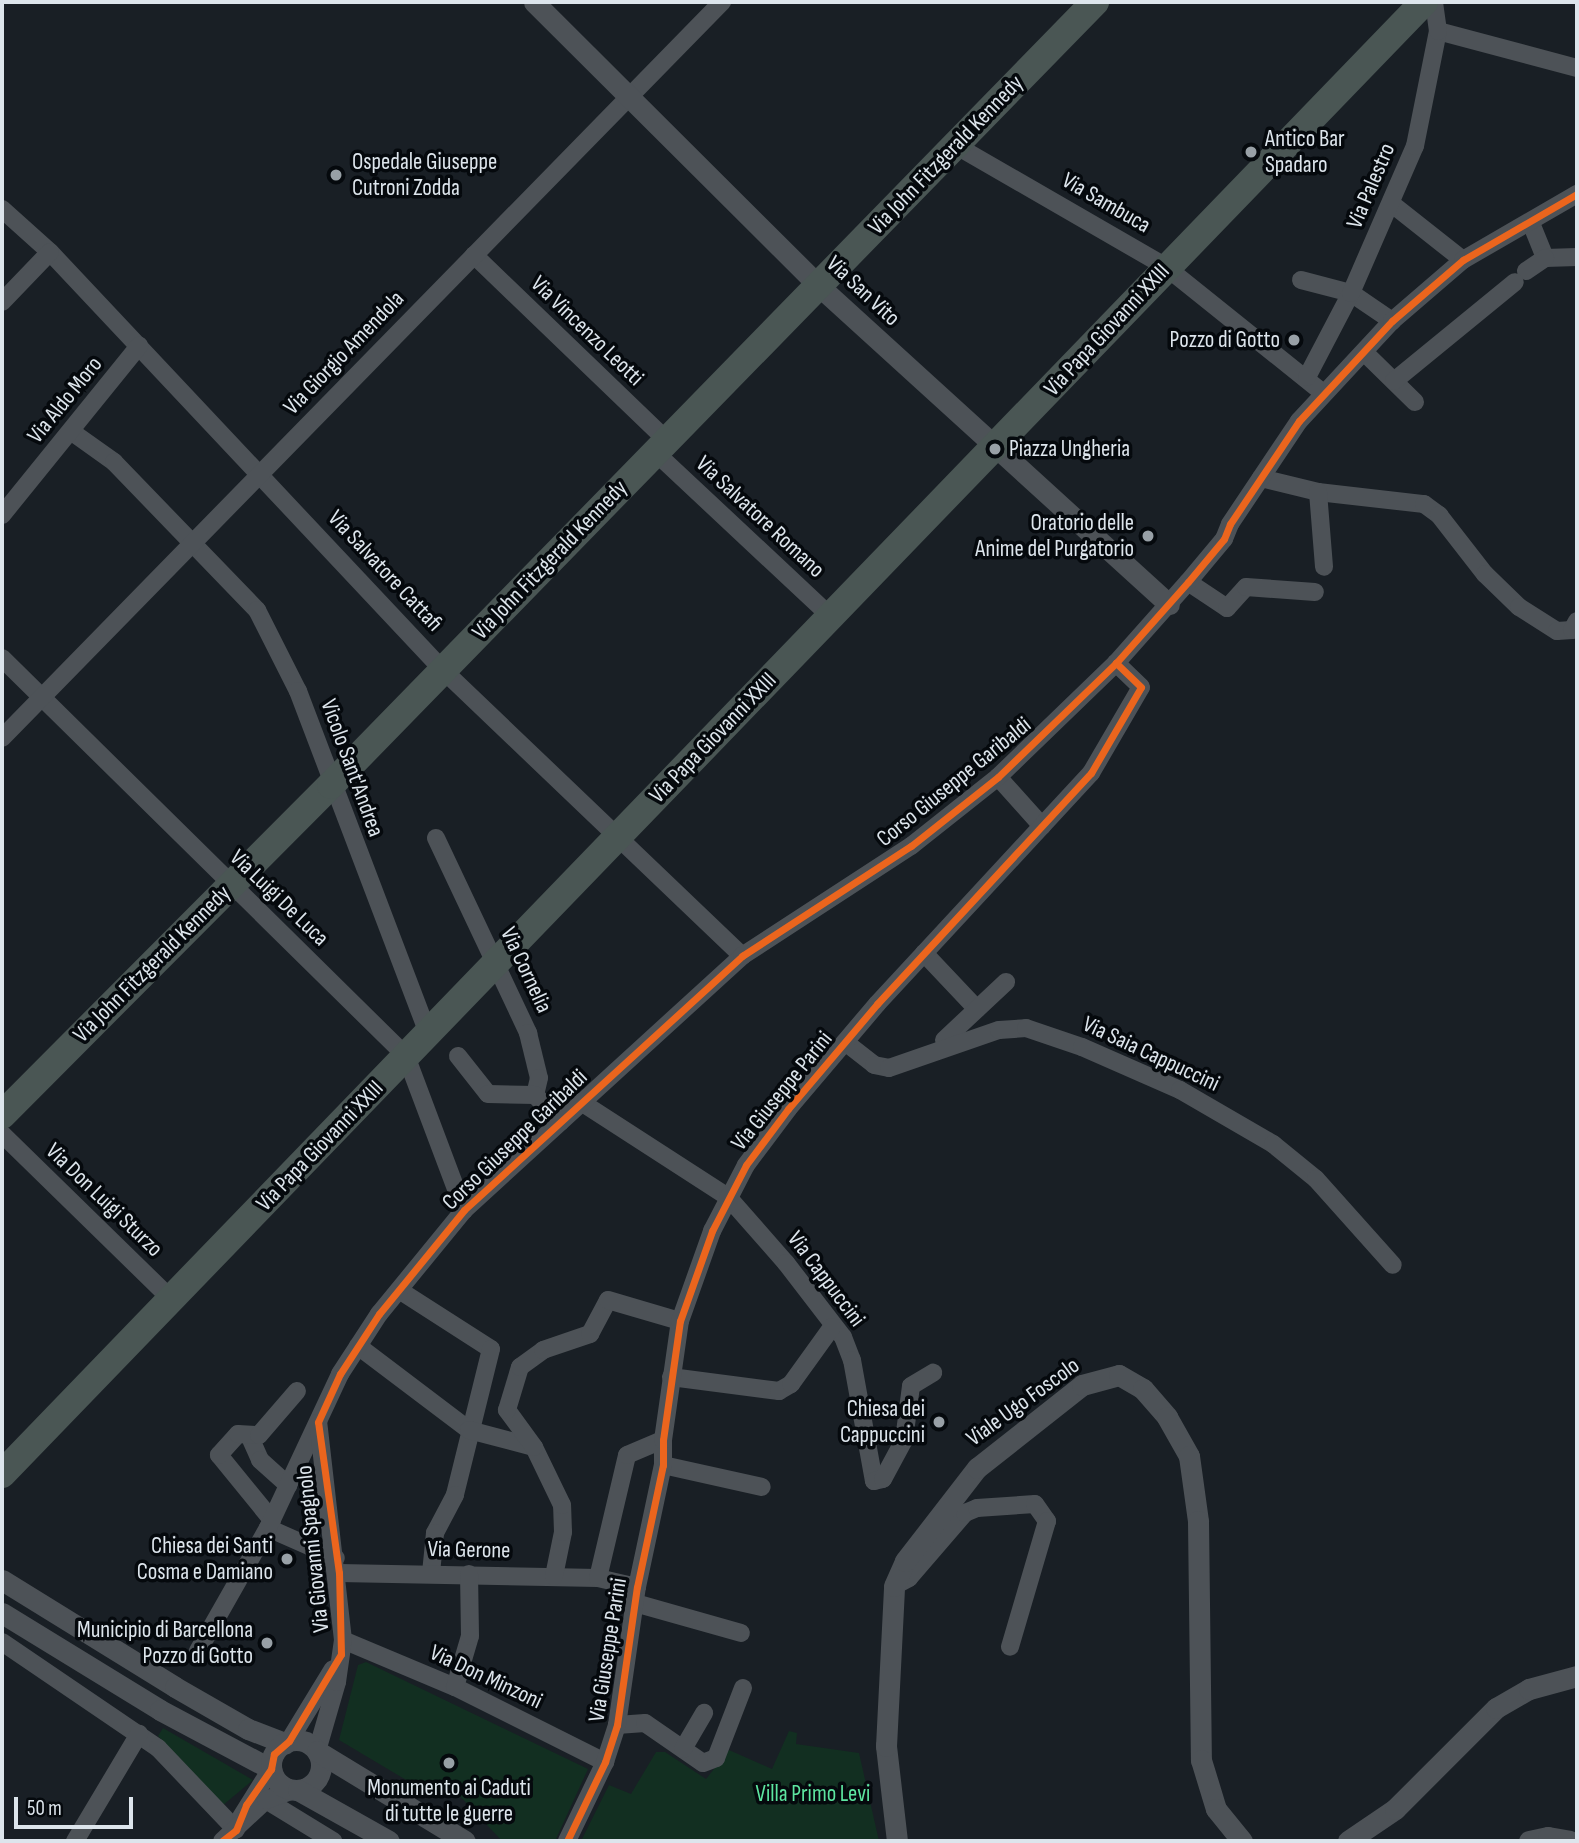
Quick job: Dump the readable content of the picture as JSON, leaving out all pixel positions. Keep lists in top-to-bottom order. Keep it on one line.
{"streets":{"main road":["Via John Fitzgerald Kennedy","Via Papa Giovanni XXIII"],"street":["Via Palestro","Via Sambuca","Via San Vito","Via Vincenzo Leotti","Via Giorgio Amendola","Via Aldo Moro","Via Salvatore Romano","Via Salvatore Cattafi","Vicolo Sant'Andrea","Corso Giuseppe Garibaldi","Via Luigi De Luca","Via Cornelia","Via Saia Cappuccini","Via Giuseppe Parini","Via Don Luigi Sturzo","Via Cappuccini","Viale Ugo Foscolo","Via Giovanni Spagnolo","Via Gerone","Via Don Minzoni"]},"crossings":[["Via John Fitzgerald Kennedy","Via Sambuca"],["Via John Fitzgerald Kennedy","Via San Vito"],["Via John Fitzgerald Kennedy","Via Vincenzo Leotti"],["Via John Fitzgerald Kennedy","Via Salvatore Romano"],["Via John Fitzgerald Kennedy","Via Salvatore Cattafi"],["Via John Fitzgerald Kennedy","Vicolo Sant'Andrea"],["Via John Fitzgerald Kennedy","Via Luigi De Luca"],["Via Palestro","Via Sambuca"],["Via Sambuca","Via Papa Giovanni XXIII"],["Via Sambuca","Corso Giuseppe Garibaldi"],["Via San Vito","Via Papa Giovanni XXIII"],["Via San Vito","Via Giorgio Amendola"],["Via San Vito","Corso Giuseppe Garibaldi"],["Via Papa Giovanni XXIII","Via Salvatore Romano"],["Via Papa Giovanni XXIII","Via Salvatore Cattafi"],["Via Papa Giovanni XXIII","Vicolo Sant'Andrea"],["Via Papa Giovanni XXIII","Via Luigi De Luca"],["Via Papa Giovanni XXIII","Via Cornelia"],["Via Papa Giovanni XXIII","Via Don Luigi Sturzo"],["Via Vincenzo Leotti","Via Giorgio Amendola"],["Via Vincenzo Leotti","Via Salvatore Romano"],["Via Giorgio Amendola","Via Salvatore Cattafi"],["Via Giorgio Amendola","Vicolo Sant'Andrea"],["Via Giorgio Amendola","Via Luigi De Luca"],["Via Aldo Moro","Via Salvatore Cattafi"],["Via Aldo Moro","Vicolo Sant'Andrea"],["Via Salvatore Cattafi","Corso Giuseppe Garibaldi"],["Corso Giuseppe Garibaldi","Via Luigi De Luca"],["Corso Giuseppe Garibaldi","Via Giuseppe Parini"],["Corso Giuseppe Garibaldi","Via Cappuccini"],["Corso Giuseppe Garibaldi","Via Giovanni Spagnolo"],["Corso Giuseppe Garibaldi","Via Gerone"],["Via Saia Cappuccini","Via Giuseppe Parini"],["Via Giuseppe Parini","Via Cappuccini"],["Via Giuseppe Parini","Via Gerone"],["Via Giuseppe Parini","Via Don Minzoni"],["Via Giovanni Spagnolo","Via Gerone"],["Via Giovanni Spagnolo","Via Don Minzoni"]],"parks":["Villa Primo Levi"],"places":["Antico Bar Spadaro","Ospedale Giuseppe Cutroni Zodda","Pozzo di Gotto","Piazza Ungheria","Oratorio delle Anime del Purgatorio","Chiesa dei Cappuccini","Chiesa dei Santi Cosma e Damiano","Municipio di Barcellona Pozzo di Gotto","Monumento ai Caduti di tutte le guerre"],"scale_bar":"50 m"}
